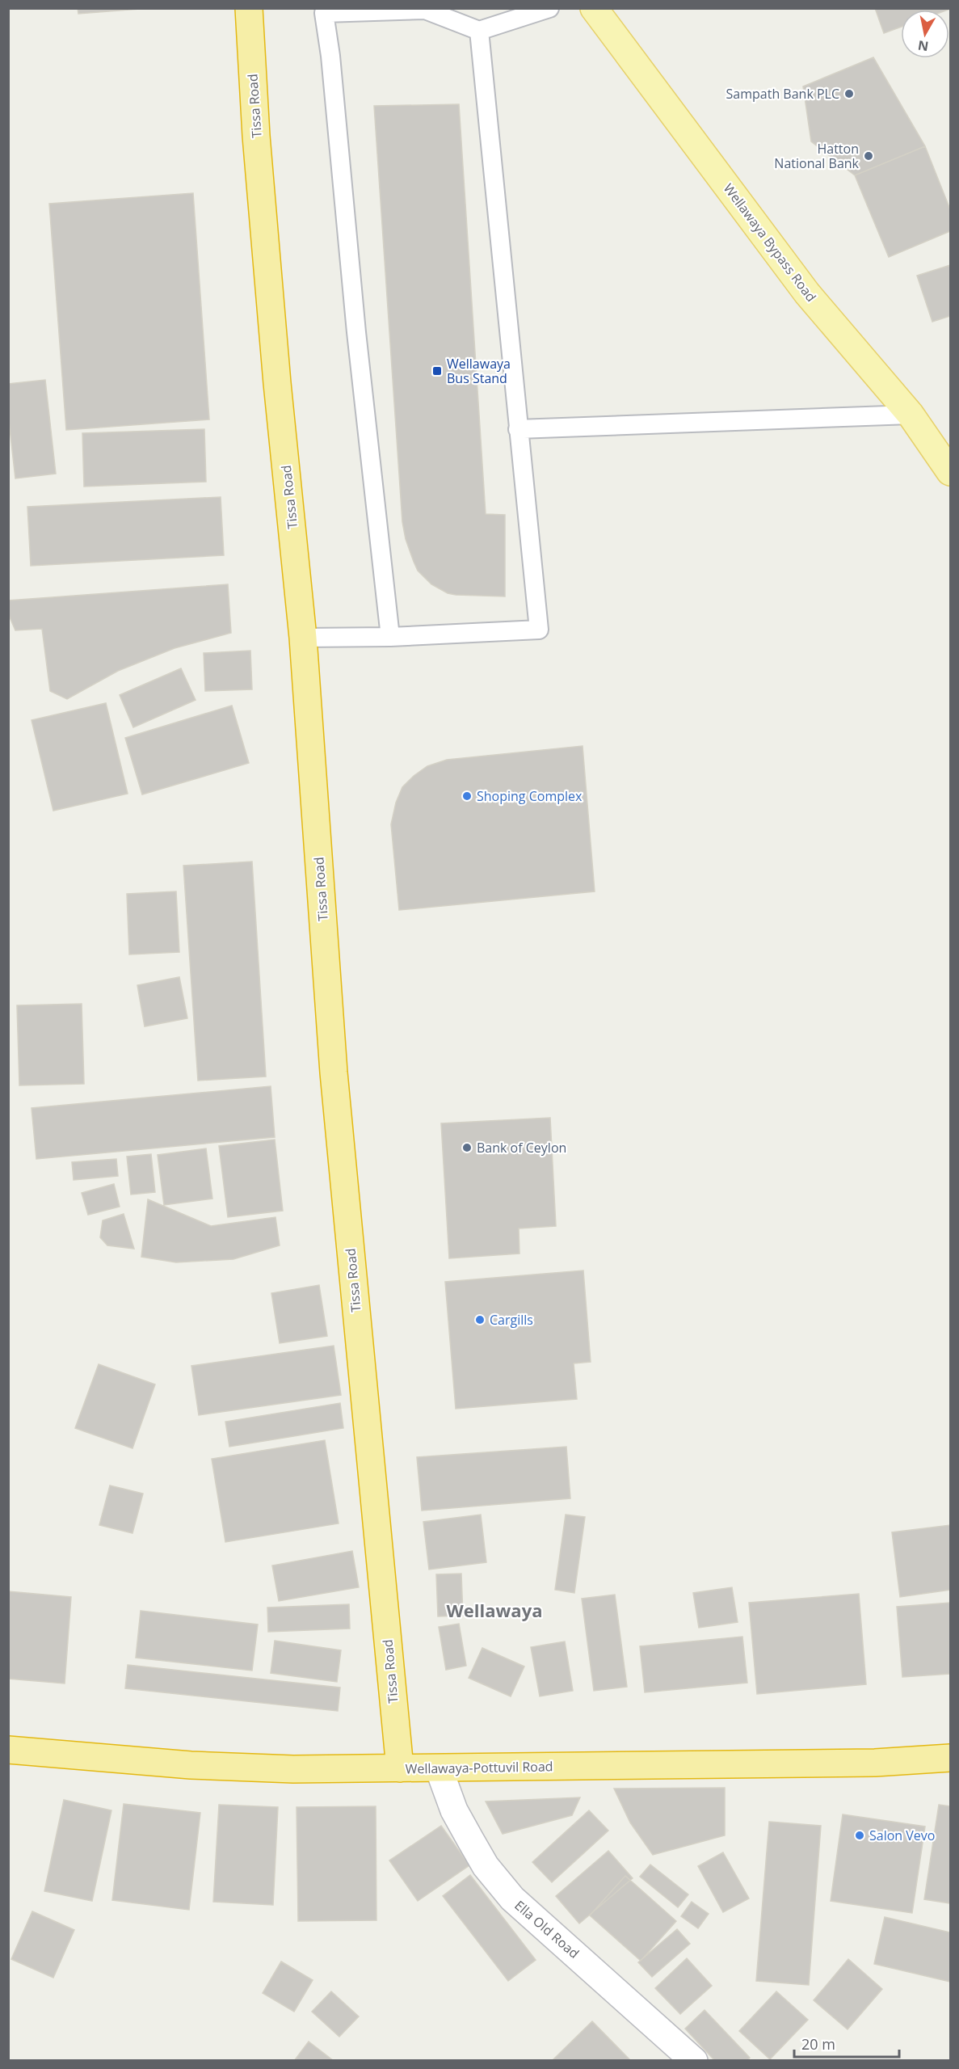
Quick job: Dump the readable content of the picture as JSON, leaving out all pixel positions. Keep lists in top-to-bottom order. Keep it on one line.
{"streets":{"highway":["Tissa Road","Wellawaya-Pottuvil Road"],"main road":["Wellawaya Bypass Road","Ella Old Road"]},"crossings":[["Tissa Road","Wellawaya-Pottuvil Road"],["Wellawaya-Pottuvil Road","Ella Old Road"]],"districts":["Wellawaya"],"places":{"other":["Sampath Bank PLC","Hatton National Bank","Shoping Complex","Bank of Ceylon","Cargills","Salon Vevo"],"transit":["Wellawaya Bus Stand"]},"scale_bar":"20 m","north":"bottom"}
